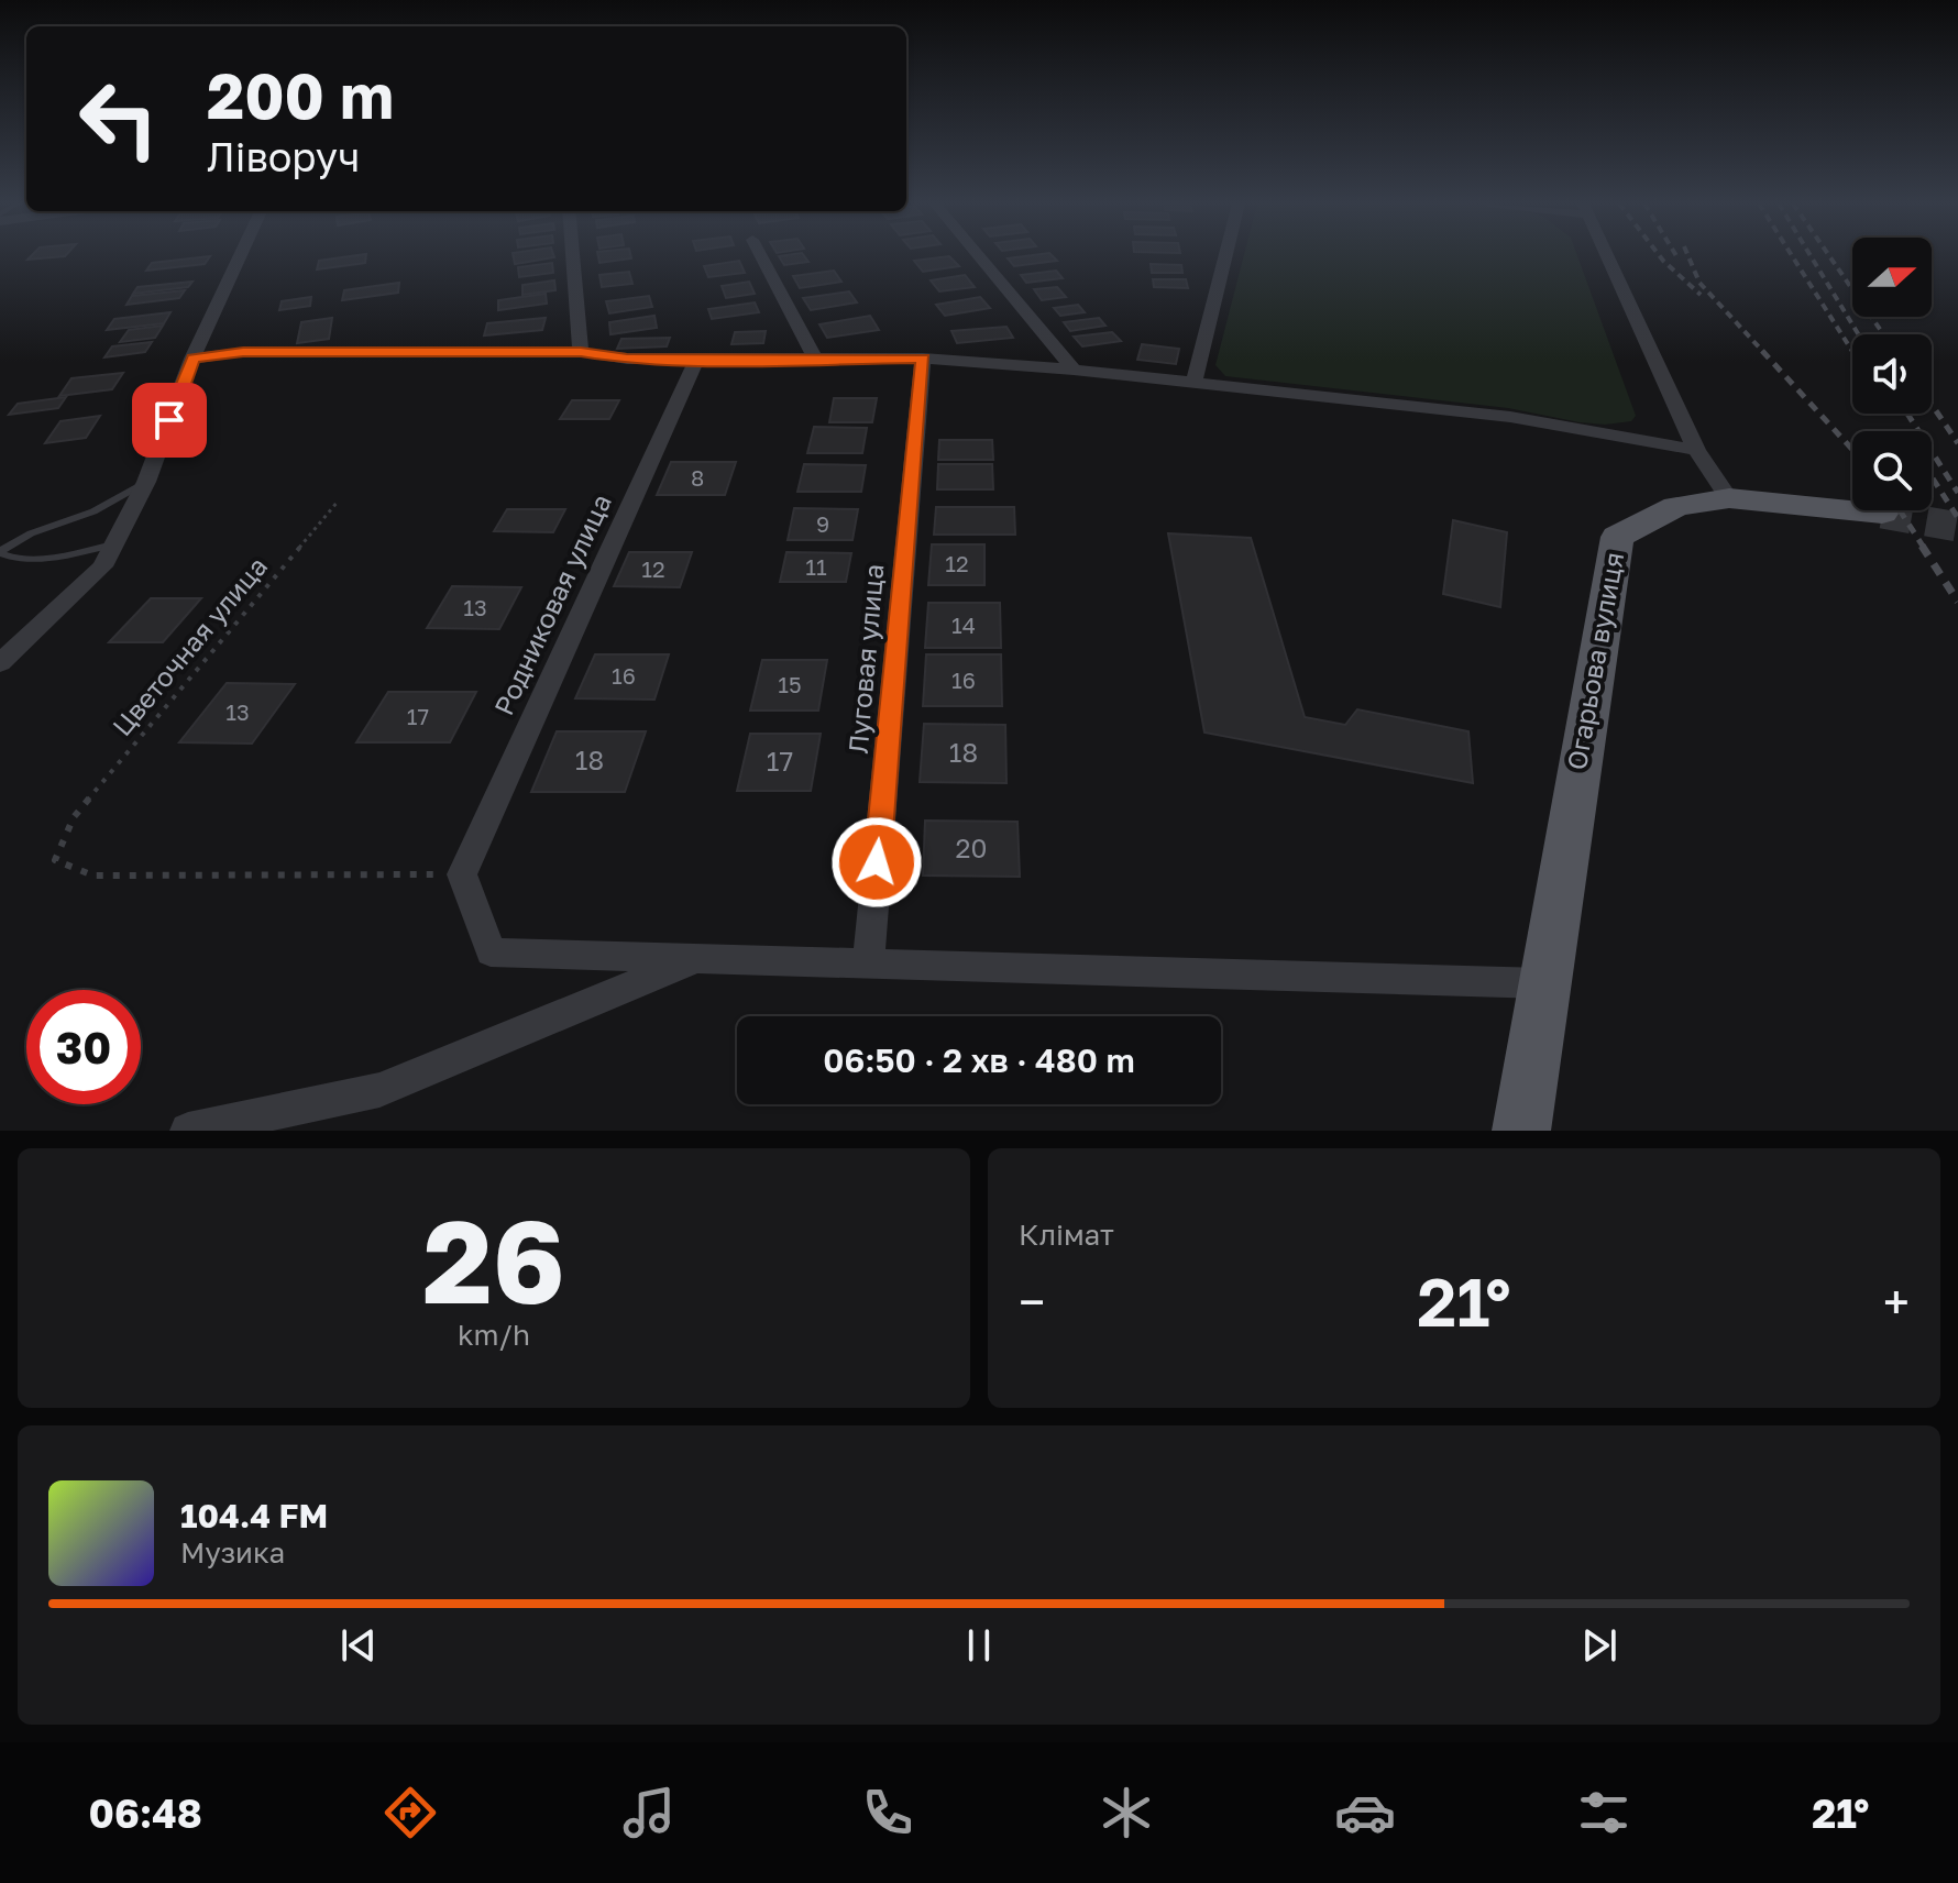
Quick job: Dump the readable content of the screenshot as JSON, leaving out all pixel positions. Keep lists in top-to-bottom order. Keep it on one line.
{"streets":{"main road":["Огарьова вулиця"],"street":["Родниковая улица","Луговая улица"],"path":["Цветочная улица"]},"crossings":[["Родниковая улица","Цветочная улица"]],"house_numbers":["8","9","12","11","12","13","14","16","16","15","13","17","18","18","17","20"],"north":"right","page":{"turn":["200 m","Ліворуч"],"limit":"30","trip":"06:50 · 2 хв · 480 m","tile":[["26","km/h"],"Клімат"],"heat":["−","21°","+"],"song":["104.4 FM","Музика"],"tabs":["06:48","21°"]}}
